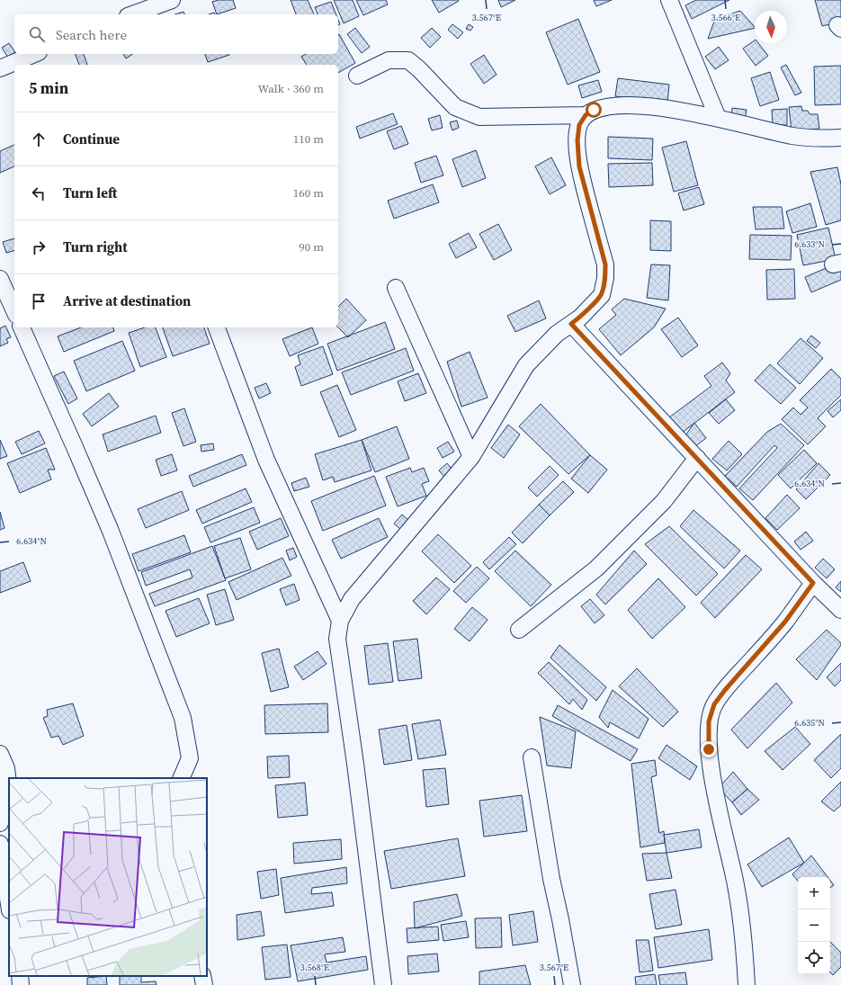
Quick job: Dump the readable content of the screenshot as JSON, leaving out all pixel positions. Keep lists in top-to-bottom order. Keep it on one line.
{"north":"bottom","page":{"search":"Search here","heading":["5 min","Walk · 360 m"],"list":[["Continue","110 m"],["Turn left","160 m"],["Turn right","90 m"],"Arrive at destination"],"map_buttons":["+","−"]},"coordinates":["3.567°E","3.566°E","6.633°N","6.634°N","6.635°N","3.568°E"]}
